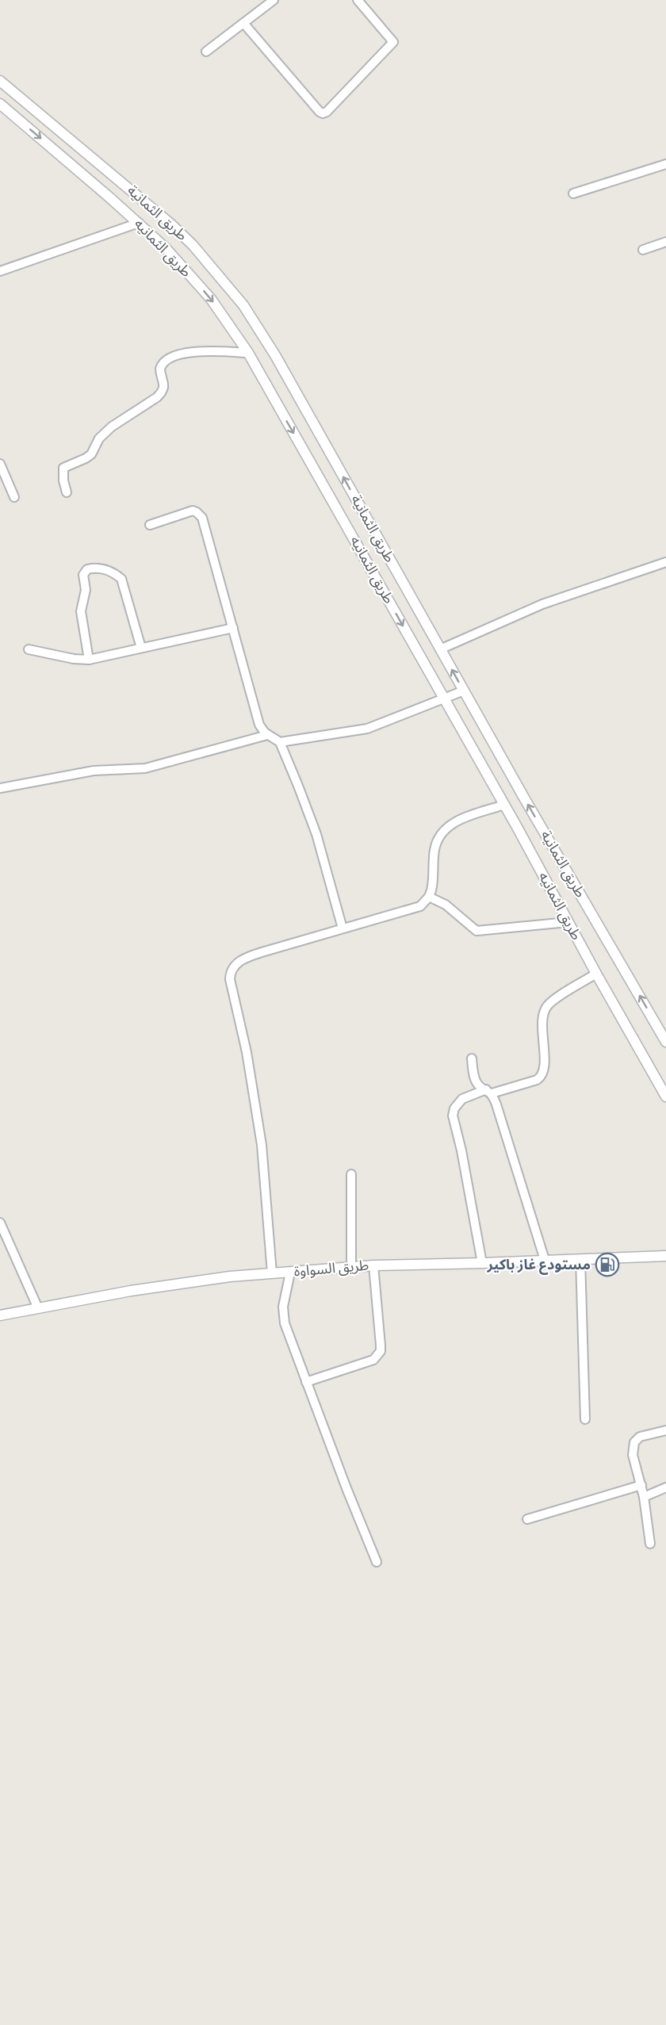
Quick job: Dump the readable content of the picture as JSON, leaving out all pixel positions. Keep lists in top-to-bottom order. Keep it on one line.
{"streets":{"street":["طريق الثمانية","طريق الثمانيه","طريق السواوة"]},"one_way":["طريق الثمانية","طريق الثمانيه"],"places":{"fuel station":["مستودع غاز باكير"]}}
